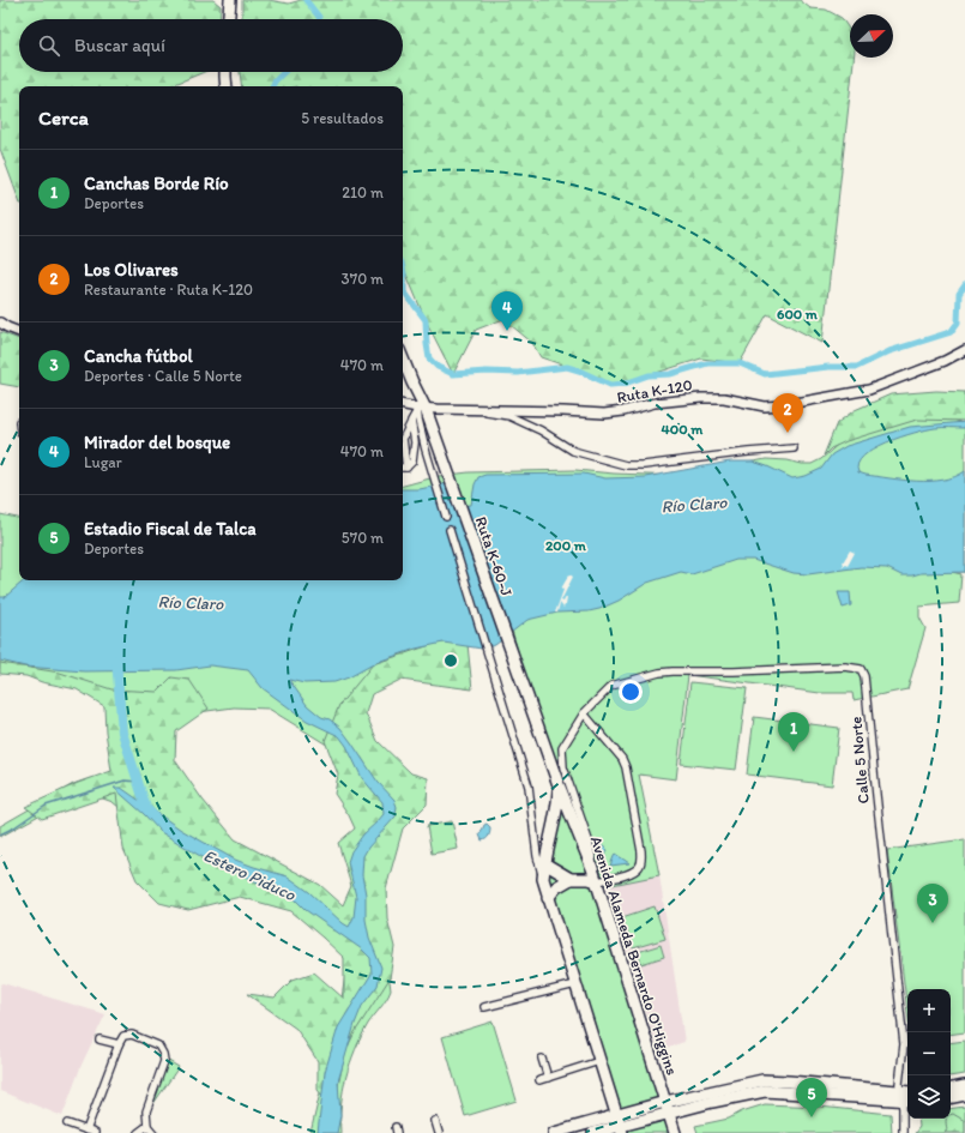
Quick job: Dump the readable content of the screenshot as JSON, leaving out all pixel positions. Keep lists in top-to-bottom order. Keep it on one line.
{"streets":{"main road":["Ruta K-60-J","Avenida Alameda Bernardo O'Higgins"],"street":["Ruta K-120","Calle 5 Norte"]},"crossings":[["Ruta K-120","Ruta K-60-J"],["Ruta K-60-J","Avenida Alameda Bernardo O'Higgins"]],"water":["Río Claro","Estero Piduco"],"north":"top right","page":{"search":"Buscar aquí","heading":["Cerca","5 resultados"],"list":[{"mark":"1","name":"Canchas Borde Río","note":"Deportes","value":"210 m"},{"mark":"2","name":"Los Olivares","note":"Restaurante · Ruta K-120","value":"370 m"},{"mark":"3","name":"Cancha fútbol","note":"Deportes · Calle 5 Norte","value":"470 m"},{"mark":"4","name":"Mirador del bosque","note":"Lugar","value":"470 m"},{"mark":"5","name":"Estadio Fiscal de Talca","note":"Deportes","value":"570 m"}],"pins":["4","2","1","3","5"],"map_buttons":["+","−"]},"rings":["600 m","400 m","200 m"]}
